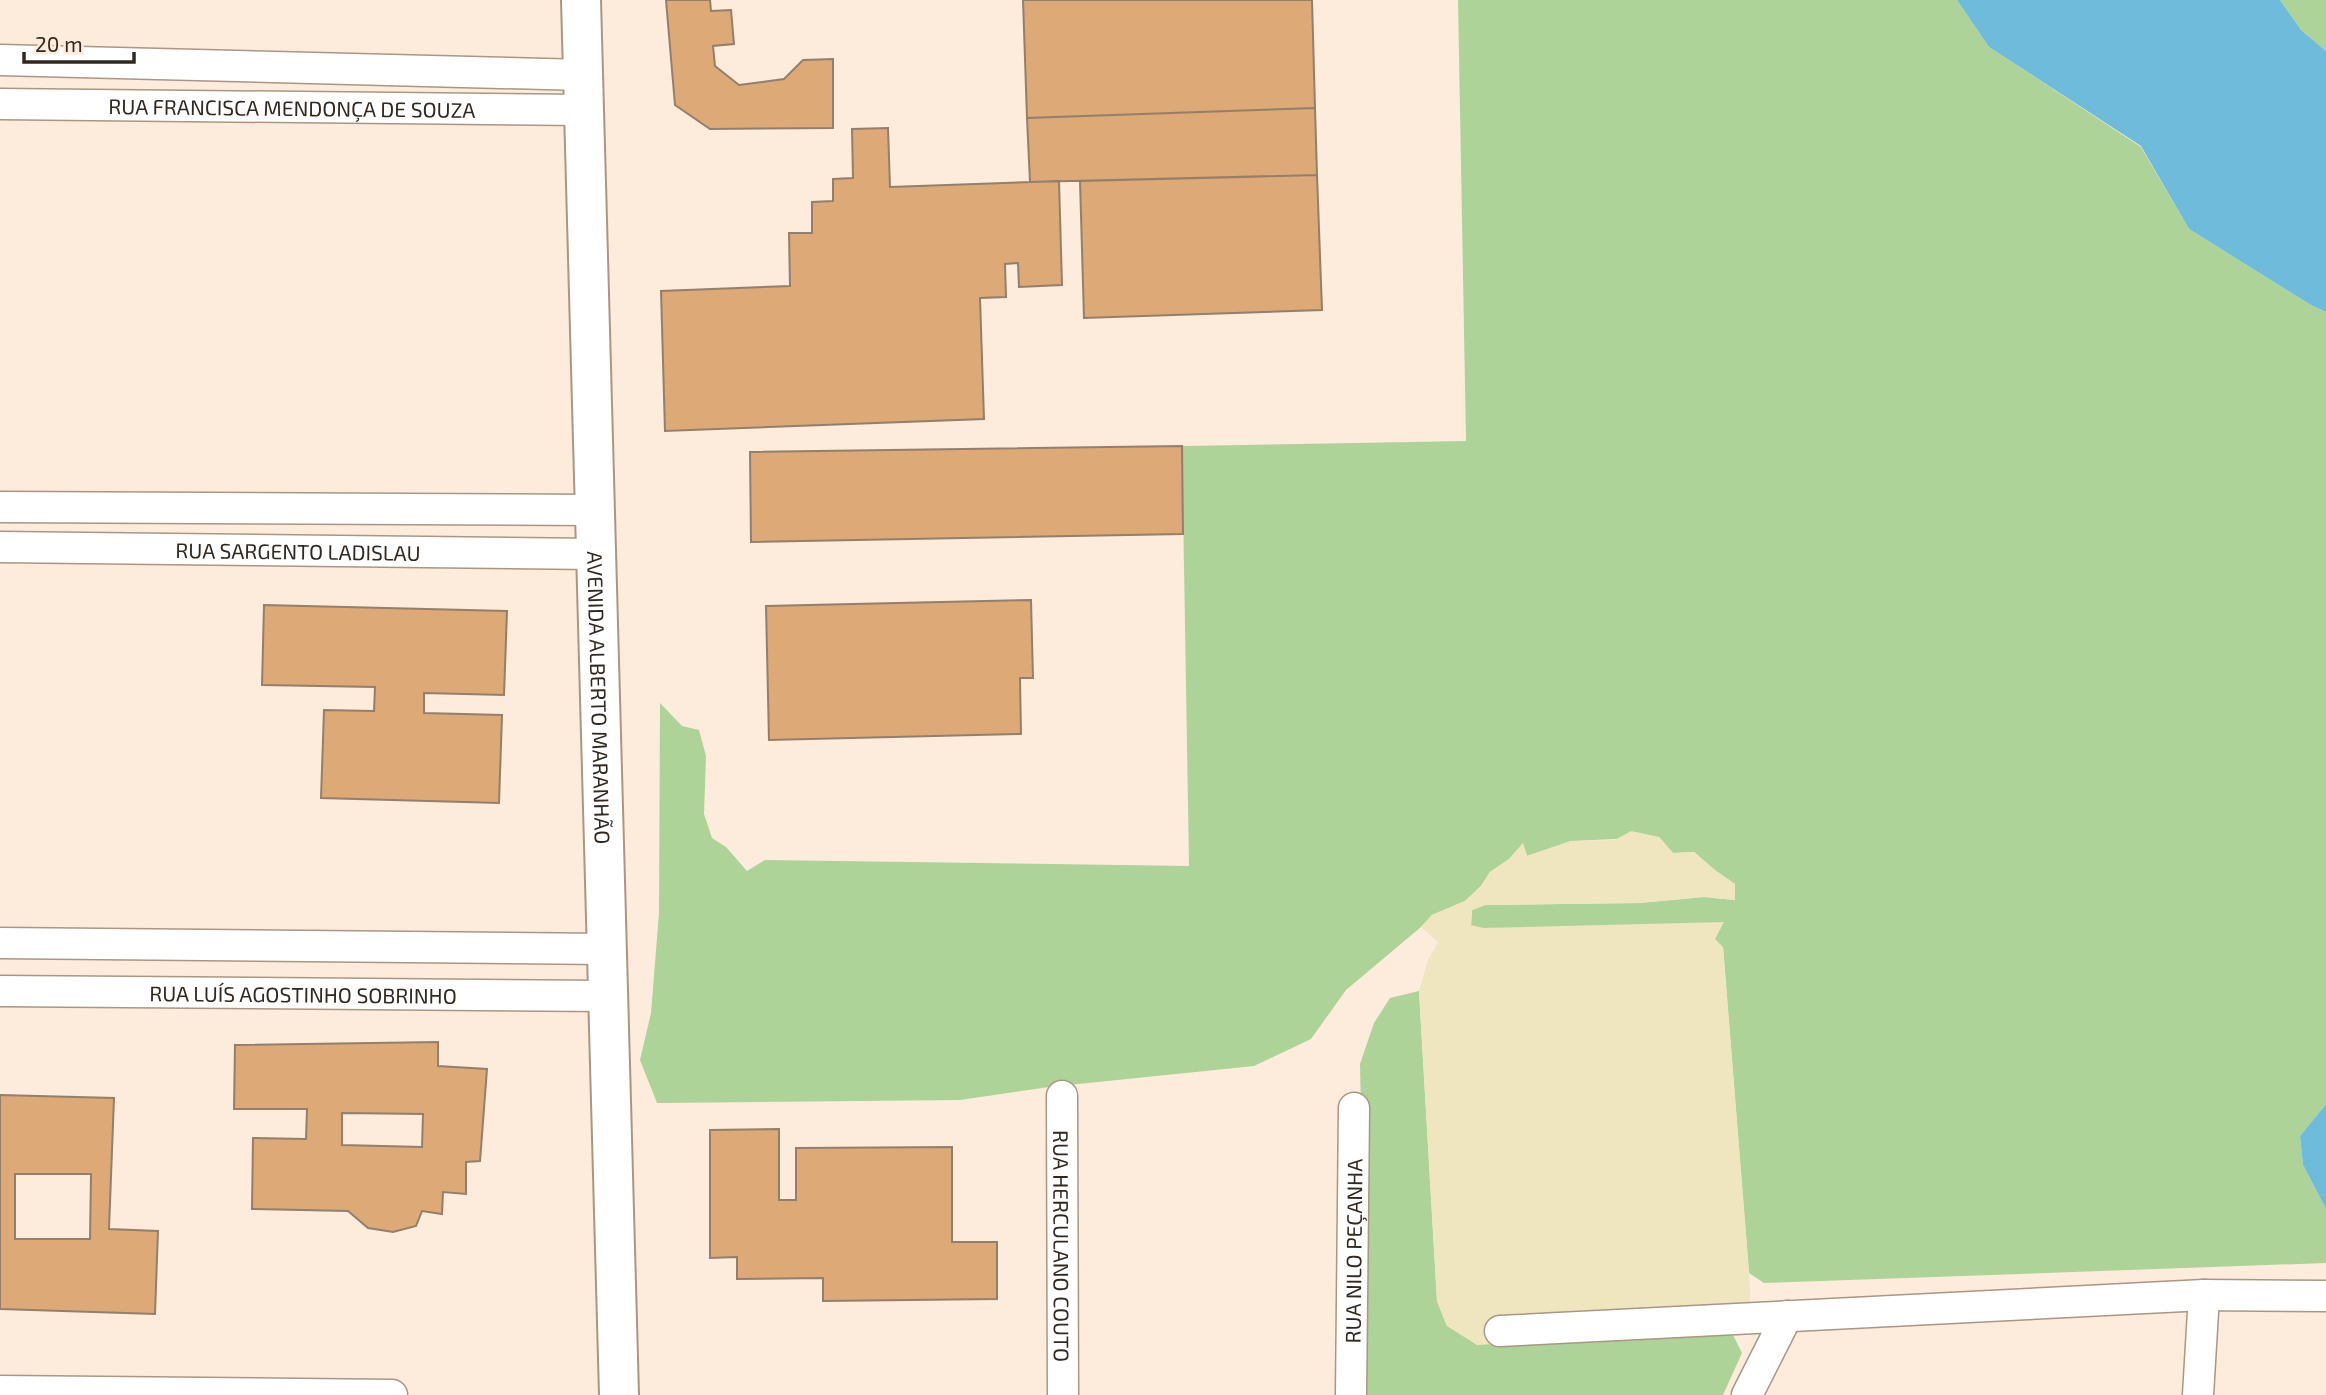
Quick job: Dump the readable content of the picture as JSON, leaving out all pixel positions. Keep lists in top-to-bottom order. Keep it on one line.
{"streets":{"street":["RUA FRANCISCA MENDONÇA DE SOUZA","RUA SARGENTO LADISLAU","AVENIDA ALBERTO MARANHÃO","RUA LUÍS AGOSTINHO SOBRINHO","RUA HERCULANO COUTO","RUA NILO PEÇANHA"]},"crossings":[["RUA FRANCISCA MENDONÇA DE SOUZA","AVENIDA ALBERTO MARANHÃO"],["RUA SARGENTO LADISLAU","AVENIDA ALBERTO MARANHÃO"],["AVENIDA ALBERTO MARANHÃO","RUA LUÍS AGOSTINHO SOBRINHO"]],"scale_bar":"20 m"}
